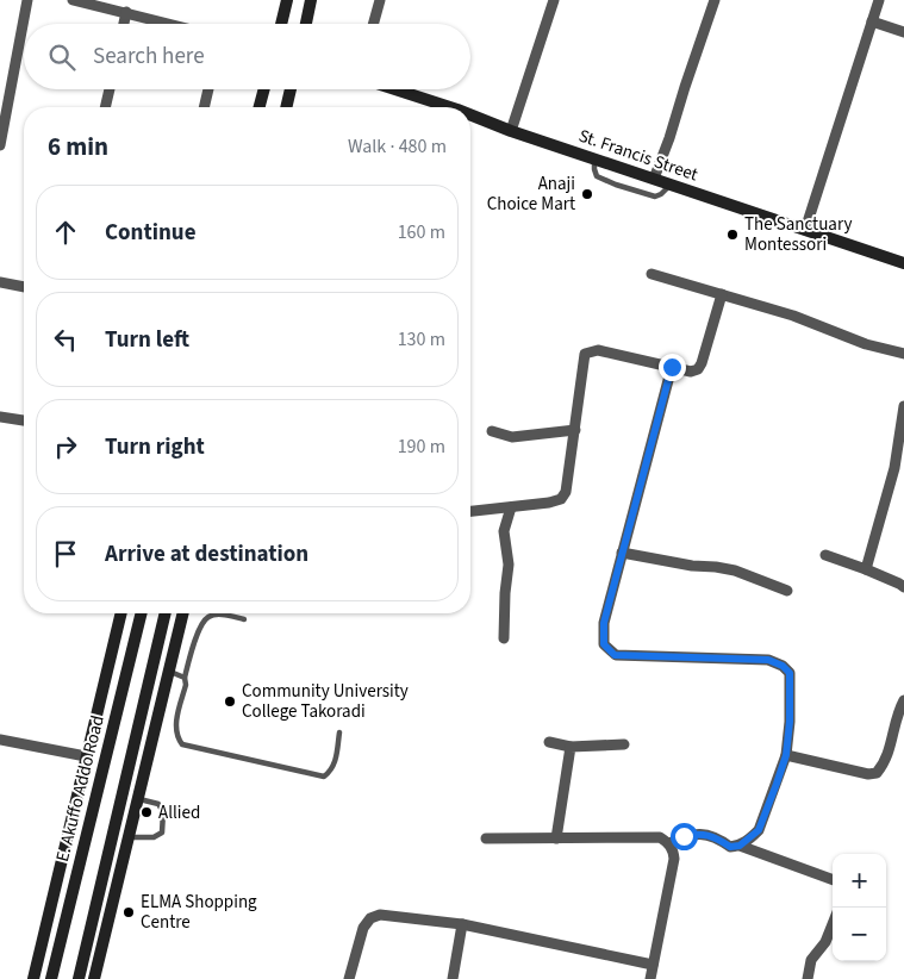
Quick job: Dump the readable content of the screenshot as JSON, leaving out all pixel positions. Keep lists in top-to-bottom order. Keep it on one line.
{"streets":{"main road":["St. Francis Street","E. Akuffo Addo Road"]},"places":["Anaji Choice Mart","The Sanctuary Montessori","Community University College Takoradi","Allied","ELMA Shopping Centre"],"page":{"search":"Search here","heading":["6 min","Walk · 480 m"],"list":[["Continue","160 m"],["Turn left","130 m"],["Turn right","190 m"],"Arrive at destination"],"map_buttons":["+","−"]}}
